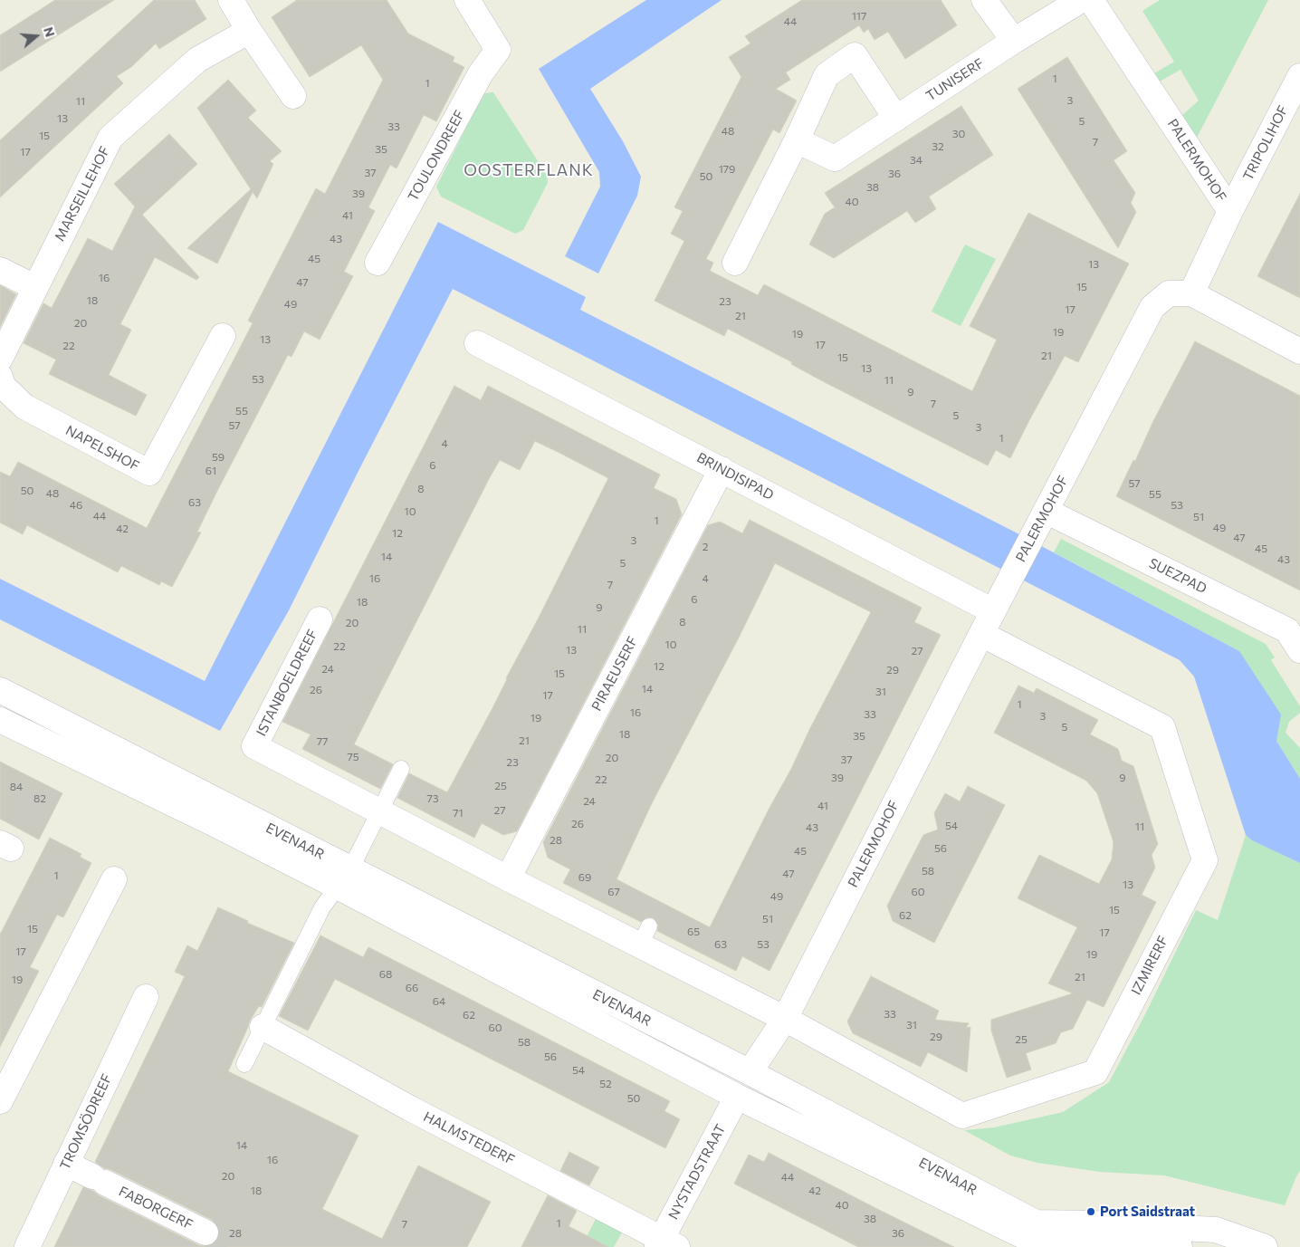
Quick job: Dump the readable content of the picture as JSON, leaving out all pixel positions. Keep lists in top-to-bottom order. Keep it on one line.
{"streets":{"street":["TUNISERF","TRIPOLIHOF","TOULONDREEF","PALERMOHOF","MARSEILLEHOF","NAPELSHOF","BRINDISIPAD","SUEZPAD","PIRAEUSERF","ISTANBOELDREEF","EVENAAR","IZMIRERF","TROMSÖDREEF","HALMSTEDERF","NYSTADSTRAAT","FABORGERF"]},"crossings":[["TRIPOLIHOF","PALERMOHOF"],["PALERMOHOF","BRINDISIPAD"],["PALERMOHOF","SUEZPAD"],["PALERMOHOF","EVENAAR"],["PALERMOHOF","IZMIRERF"],["PALERMOHOF","NYSTADSTRAAT"],["BRINDISIPAD","PIRAEUSERF"],["EVENAAR","NYSTADSTRAAT"],["TROMSÖDREEF","FABORGERF"],["HALMSTEDERF","NYSTADSTRAAT"]],"districts":["OOSTERFLANK"],"places":["Port Saidstraat"],"house_numbers":["117","44","1","1","3","11","13","5","33","48","30","15","7","32","35","17","34","179","37","36","50","38","39","40","41","43","45","13","16","47","15","18","23","49","17","21","20","19","19","13","17","22","21","15","13","53","11","9","7","55","5","57","3","1","4","59","6","61","57","8","50","48","55","63","46","53","10","44","51","1","49","42","12","47","3","2","45","14","43","5","16","4","7","6","18","9","8","20","11","10","22","13","27","12","24","29","15","14","26","31","17","1","16","33","3","19","5","18","35","21","77","75","20","37","23","39","9","22","25","84","82","73","24","41","27","71","26","54","11","43","28","56","45","58","47","1","69","13","67","60","49","15","62","51","15","65","17","63","53","17","19","68","21","19","66","64","33","62","31","60","29","25","58","56","54","52","50","14","16","20","44","18","42","40","38","1","7","28","36"],"north":"right"}
